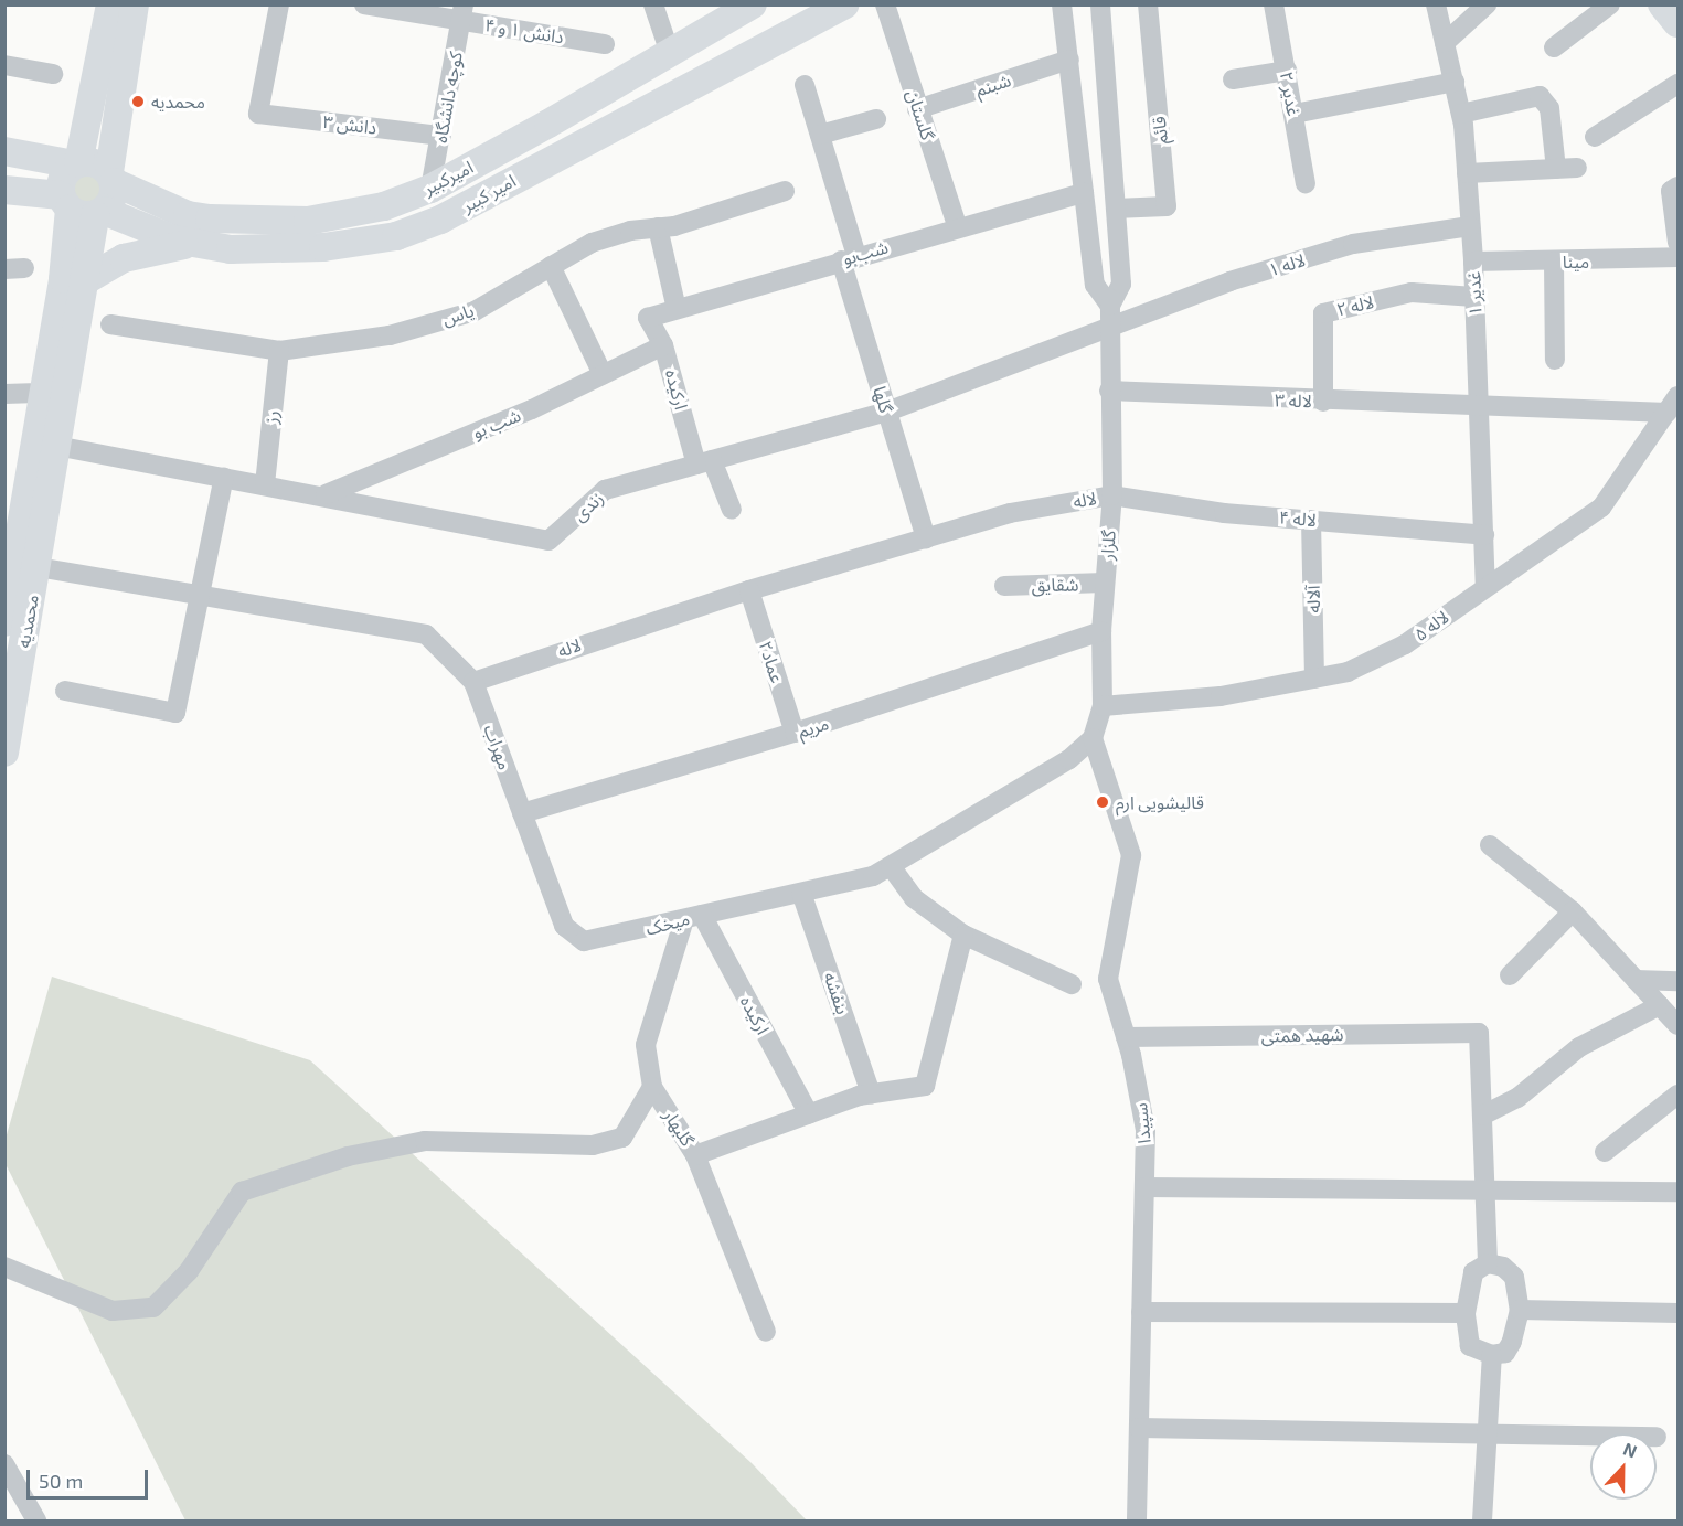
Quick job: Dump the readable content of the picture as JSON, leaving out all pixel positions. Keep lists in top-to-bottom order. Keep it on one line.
{"streets":{"street":["دانش ۱ و ۴","شبنم","غدیر ۲","کوچه دانشگاه","گلستان","دانش ۳","قائم","امیرکبیر","امیر کبیر","شب‌بو","مینا","لاله ۱","غدیر ۱","لاله ۲","یاس","ارکیده","گلها","لاله ۳","رز","شب بو","لاله","زندی","لاله ۴","گلزار","شقایق","آلاله","محمدیه","لاله ۵","عماد۲","مریم","مهراب","میخک","بنفشه","شهید همتی","سپیدا","گلبهار"]},"crossings":[["دانش ۱ و ۴","کوچه دانشگاه"],["شبنم","گلستان"],["کوچه دانشگاه","دانش ۳"],["کوچه دانشگاه","امیرکبیر"],["گلستان","شب‌بو"],["قائم","گلزار"],["امیرکبیر","امیر کبیر"],["امیرکبیر","محمدیه"],["امیر کبیر","محمدیه"],["شب‌بو","ارکیده"],["شب‌بو","گلها"],["مینا","غدیر ۱"],["لاله ۱","غدیر ۱"],["لاله ۱","زندی"],["لاله ۱","گلزار"],["غدیر ۱","لاله ۲"],["غدیر ۱","لاله ۳"],["غدیر ۱","لاله ۴"],["غدیر ۱","لاله ۵"],["لاله ۲","لاله ۳"],["یاس","رز"],["ارکیده","شب بو"],["ارکیده","زندی"],["ارکیده","میخک"],["ارکیده","گلبهار"],["گلها","لاله"],["گلها","زندی"],["لاله ۳","گلزار"],["لاله ۳","لاله ۵"],["رز","زندی"],["شب بو","زندی"],["لاله","لاله ۴"],["لاله","گلزار"],["لاله","عماد۲"],["لاله","مهراب"],["زندی","گلزار"],["زندی","محمدیه"],["لاله ۴","گلزار"],["لاله ۴","آلاله"],["گلزار","شقایق"],["گلزار","لاله ۵"],["گلزار","مریم"],["آلاله","لاله ۵"],["عماد۲","مریم"],["مریم","مهراب"],["مریم","میخک"],["مهراب","میخک"],["میخک","بنفشه"],["میخک","سپیدا"],["میخک","گلبهار"],["شهید همتی","سپیدا"]],"places":["محمدیه","قالیشویی ارم"],"scale_bar":"50 m","north":"top"}
